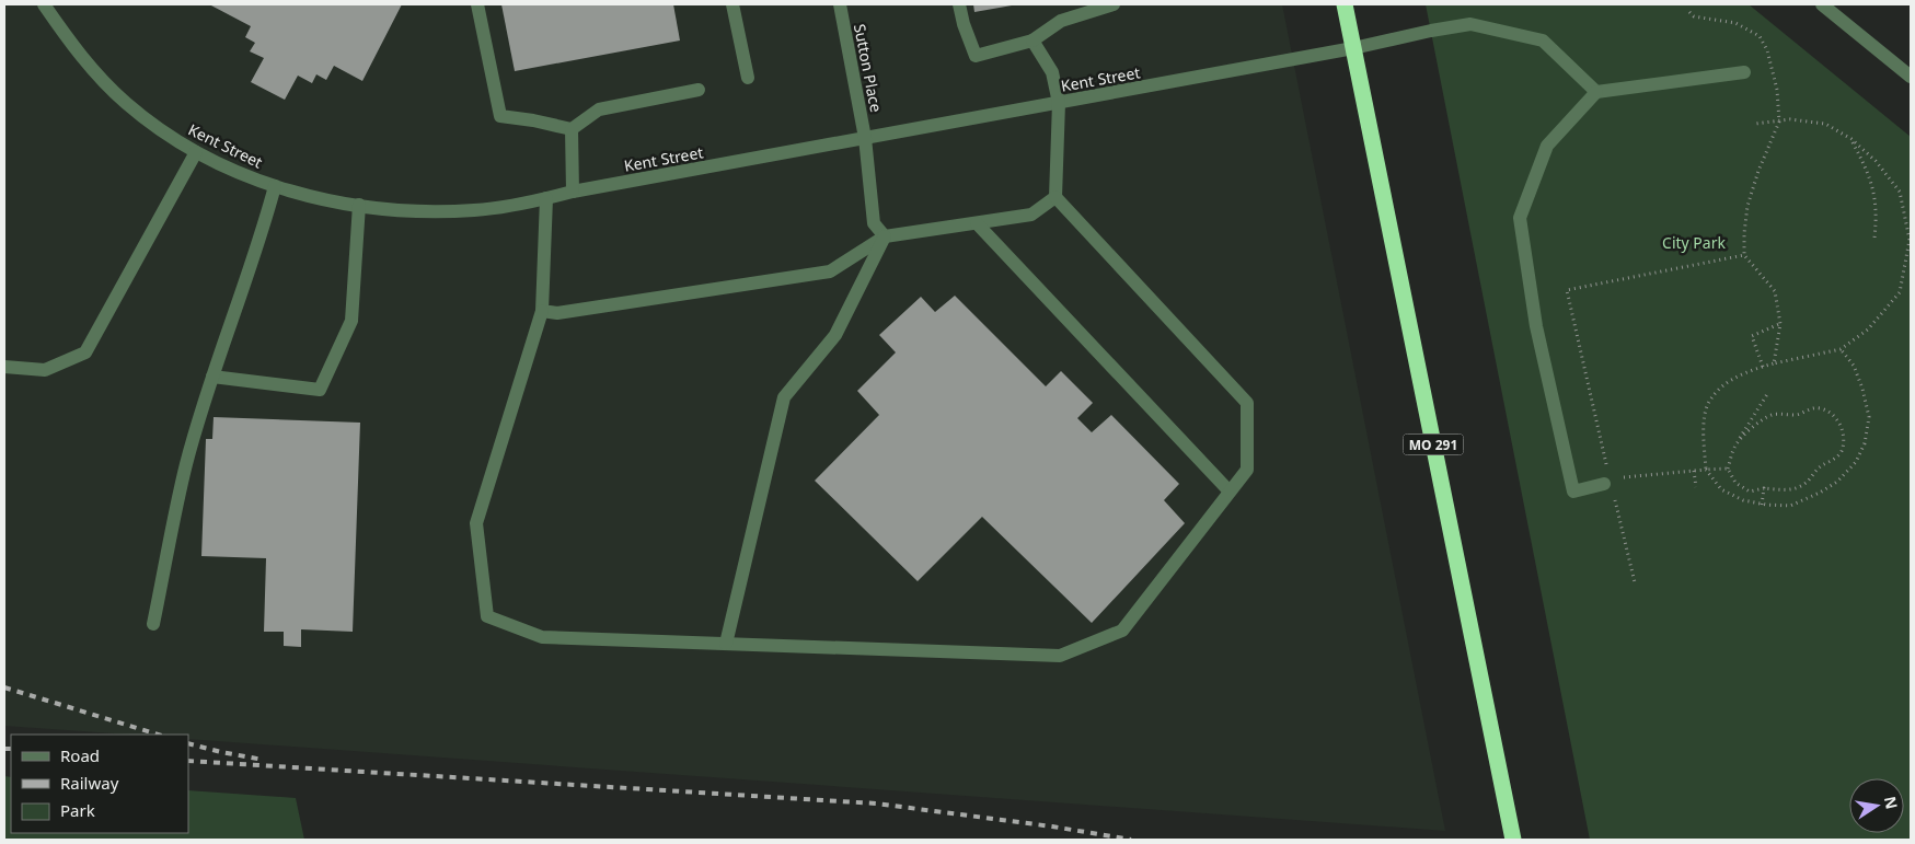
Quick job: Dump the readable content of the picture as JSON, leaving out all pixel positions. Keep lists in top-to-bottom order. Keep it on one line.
{"streets":{"highway":["MO 291"],"street":["Sutton Place","Kent Street"]},"crossings":[["Sutton Place","Kent Street"],["Kent Street","MO 291"]],"parks":["City Park"],"legend":["Road","Railway","Park"],"north":"right"}
